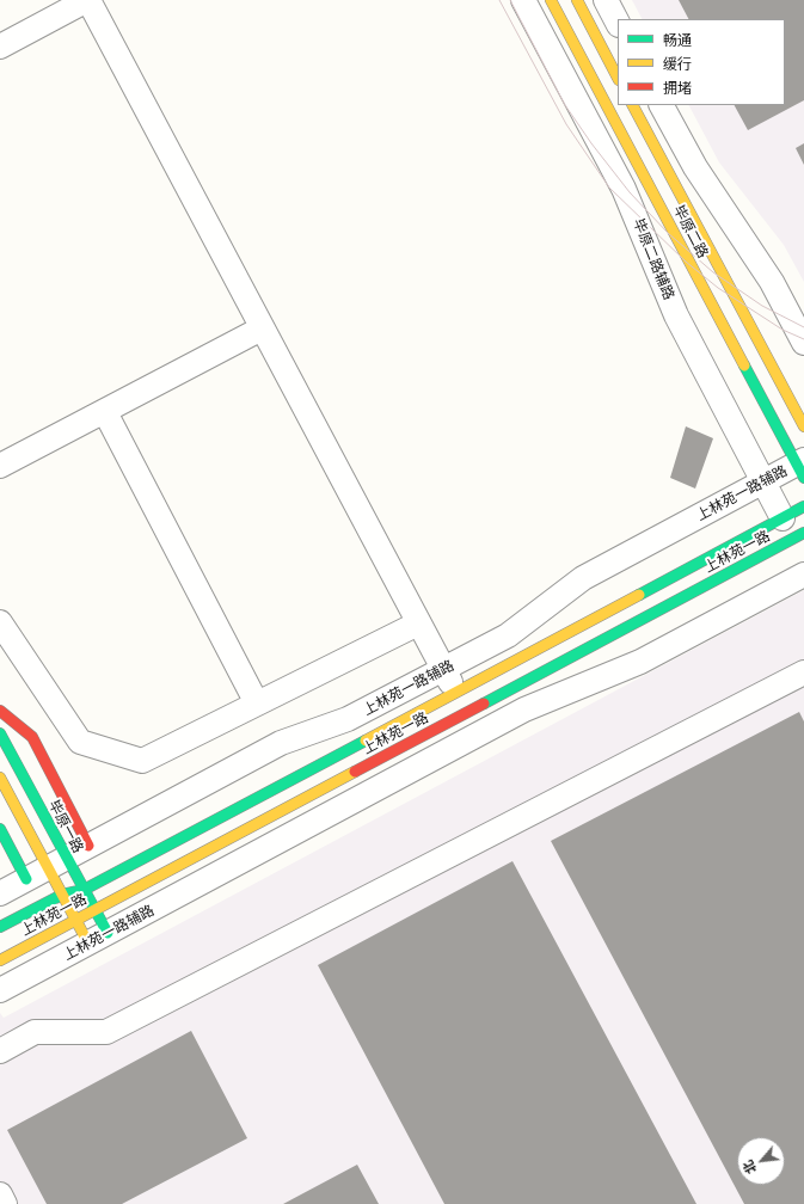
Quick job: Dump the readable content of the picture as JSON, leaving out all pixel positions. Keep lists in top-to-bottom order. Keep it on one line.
{"streets":{"street":["毕原二路","毕原二路辅路","上林苑一路辅路","上林苑一路","毕原一路"]},"crossings":[["毕原二路","上林苑一路辅路"],["毕原二路辅路","上林苑一路辅路"],["毕原二路辅路","上林苑一路"],["上林苑一路辅路","毕原一路"],["上林苑一路","毕原一路"]],"legend":["畅通","缓行","拥堵"],"north":"bottom left"}
